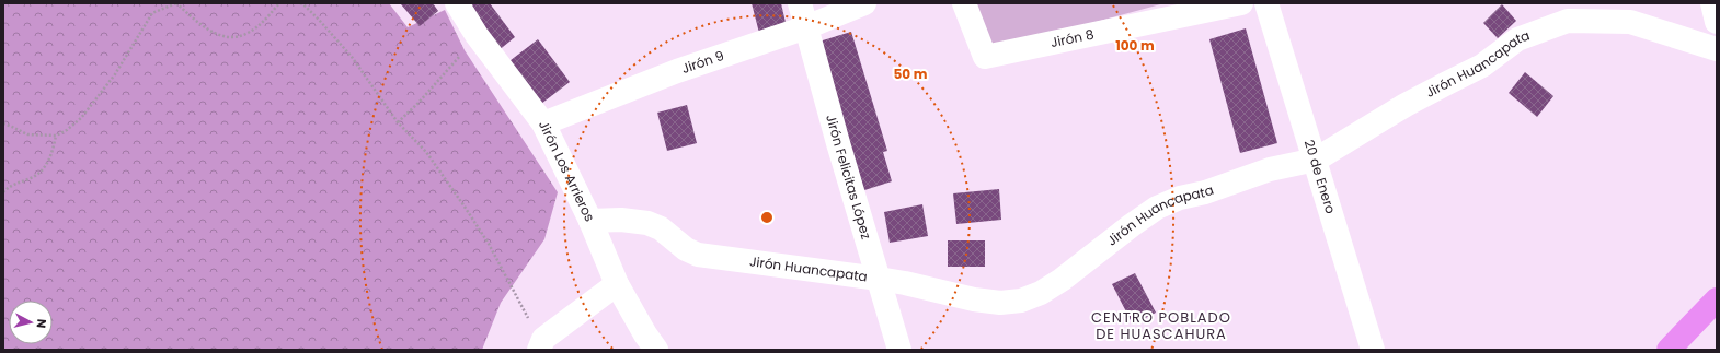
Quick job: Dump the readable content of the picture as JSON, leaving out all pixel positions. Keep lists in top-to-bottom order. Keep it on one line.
{"streets":{"street":["Jirón 8","Jirón 9","Jirón Huancapata","Jirón Los Arrieros","20 de Enero","Jirón Felicitas López"]},"crossings":[["Jirón 9","Jirón Los Arrieros"],["Jirón 9","Jirón Felicitas López"],["Jirón Huancapata","Jirón Los Arrieros"],["Jirón Huancapata","20 de Enero"],["Jirón Huancapata","Jirón Felicitas López"]],"districts":["CENTRO POBLADO DE HUASCAHURA"],"north":"right","rings":["100 m","50 m"]}
